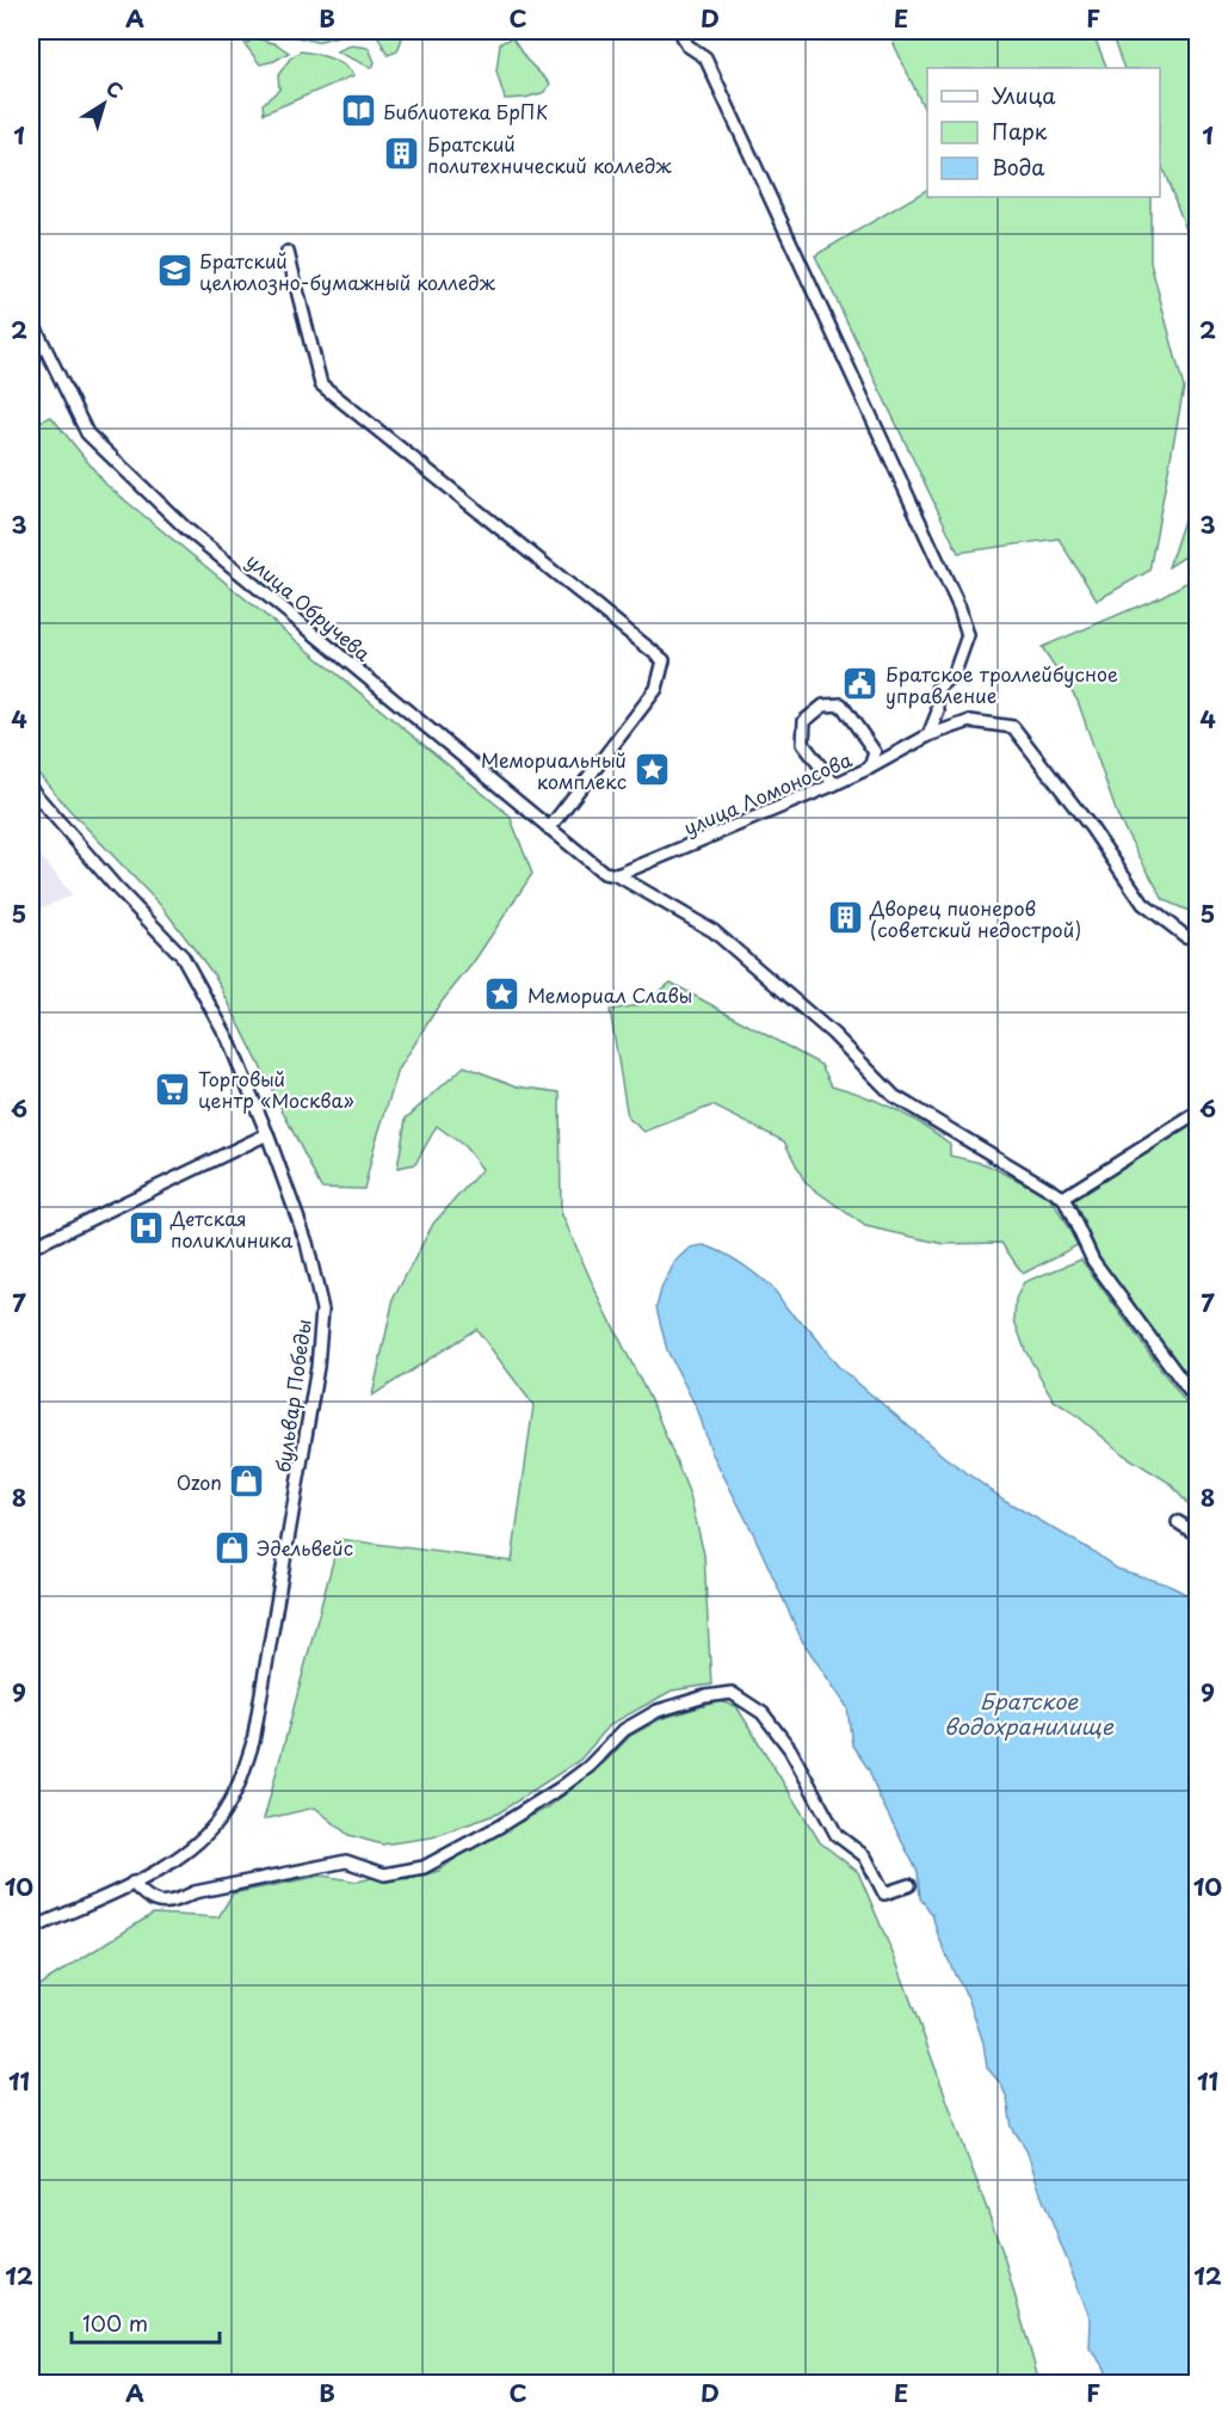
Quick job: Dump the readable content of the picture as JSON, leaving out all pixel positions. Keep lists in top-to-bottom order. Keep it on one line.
{"streets":{"street":["улица Обручева","улица Ломоносова","бульвар Победы"]},"crossings":[["улица Обручева","улица Ломоносова"]],"water":["Братское водохранилище"],"places":{"library":["Библиотека БрПК"],"building":["Братский политехнический колледж","Дворец пионеров (советский недострой)"],"school or university":["Братский целюлозно-бумажный колледж"],"public building":["Братское троллейбусное управление"],"place":["Мемориальный комплекс","Мемориал Славы"],"supermarket":["Торговый центр «Москва»"],"hospital":["Детская поликлиника"],"shop":["Ozon","Эдельвейс"]},"legend":["Улица","Парк","Вода"],"scale_bar":"100 m","north":"top right","grid":{"columns":["A","B","C","D","E","F"],"rows":["1","2","3","4","5","6","7","8","9","10","11","12"]}}
